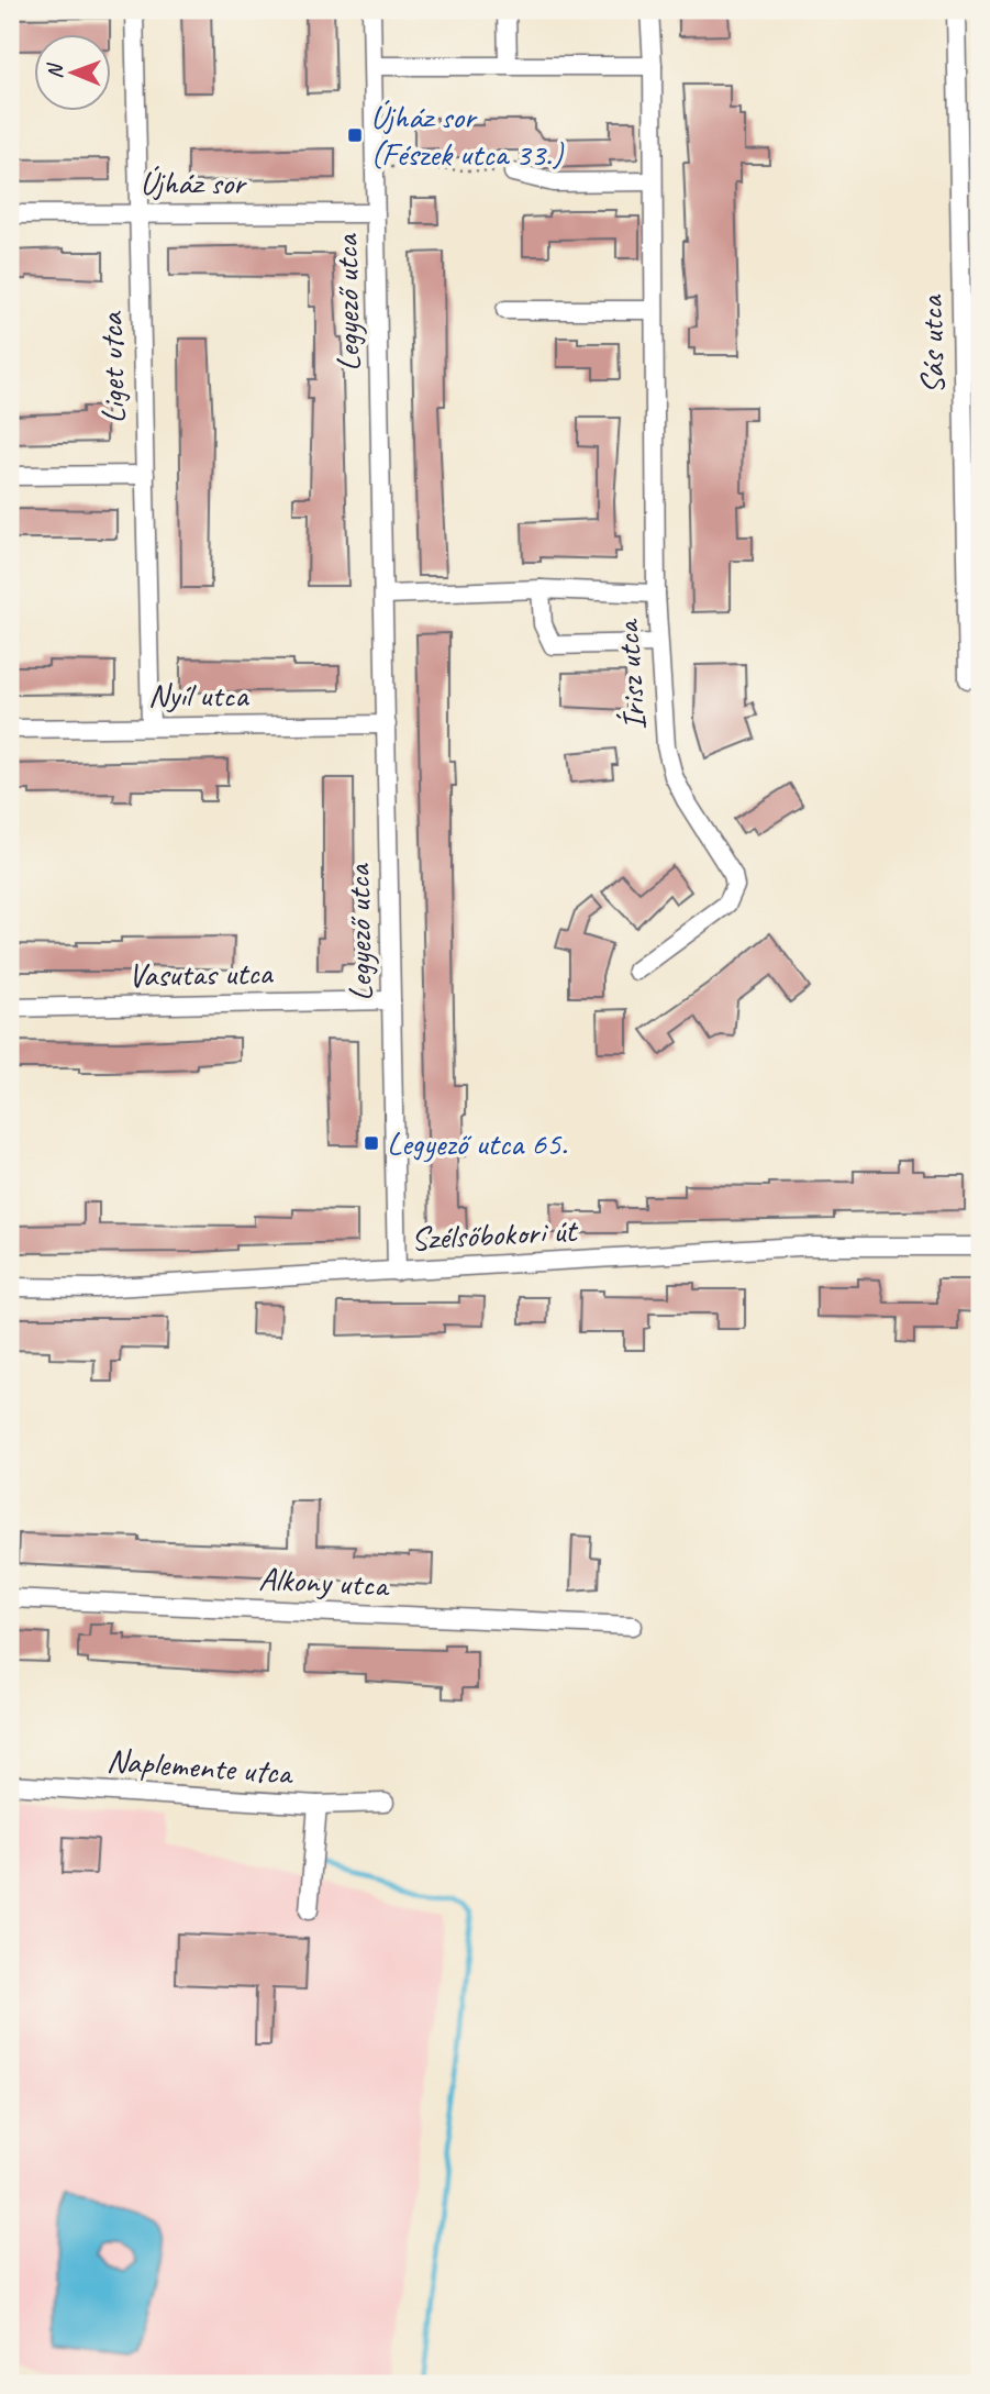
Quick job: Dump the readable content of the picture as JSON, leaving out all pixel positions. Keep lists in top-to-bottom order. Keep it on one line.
{"streets":{"street":["Újház sor","Legyező utca","Sás utca","Liget utca","Írisz utca","Nyíl utca","Vasutas utca","Szélsőbokori út","Alkony utca","Naplemente utca"]},"crossings":[["Újház sor","Legyező utca"],["Újház sor","Liget utca"],["Legyező utca","Nyíl utca"],["Legyező utca","Vasutas utca"],["Legyező utca","Szélsőbokori út"],["Liget utca","Nyíl utca"]],"places":{"transit":["Újház sor (Fészek utca 33.)","Legyező utca 65."]},"north":"left"}
